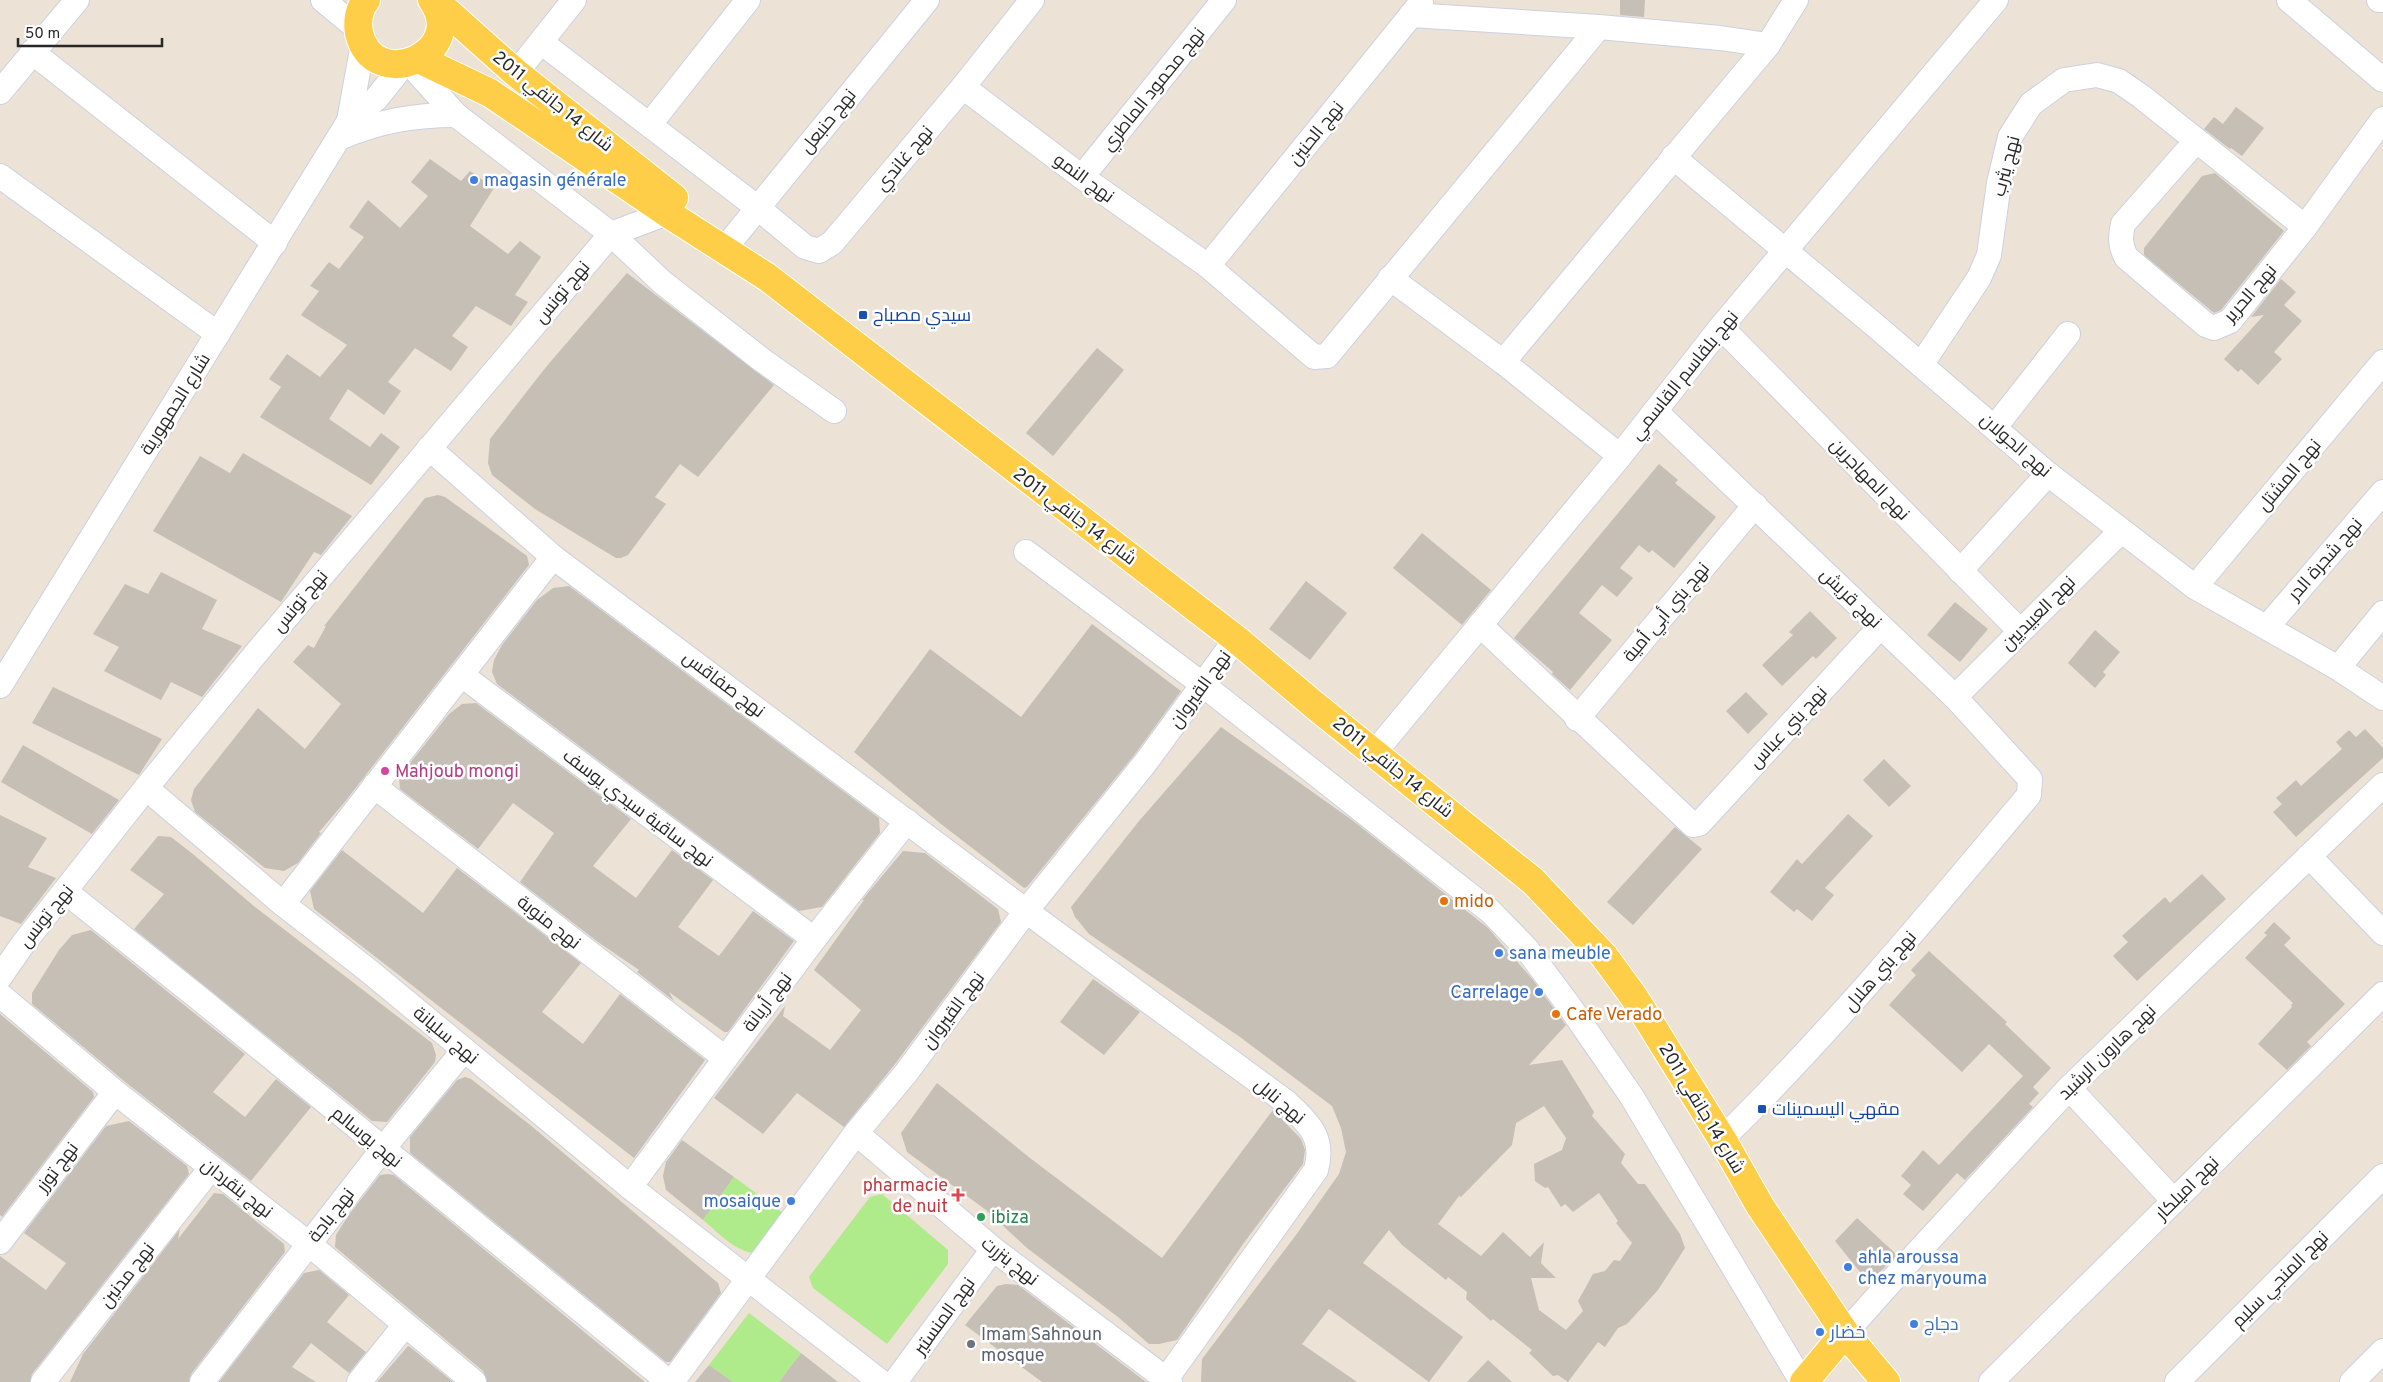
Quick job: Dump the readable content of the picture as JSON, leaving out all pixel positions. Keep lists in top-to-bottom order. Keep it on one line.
{"streets":{"main road":["شارع 14 جانفي 2011"],"street":["نهج محمود الماطري","نهج حنبعل","نهج الحنين","نهج غاندي","نهج يثرب","نهج النمو","نهج تونس","نهج الحرير","نهج بلقاسم القاسمي","شارع الجمهورية","نهج الجولان","نهج المشتل","نهج المهاجرين","نهج شجرة الدر","نهج قريش","نهج بني أبي أمية","نهج العبيديين","نهج صفاقس","نهج القيروان","نهج بني عباس","نهج ساقية سيدي يوسف","نهج منوبة","نهج بني هلال","نهج أريانة","نهج سليانة","نهج هارون الرشيد","نهج نابل","نهج بوسالم","نهج توزر","نهج بنقردان","نهج اميلكار","نهج باجة","نهج بنزرت","نهج مدنين","نهج المنجي سليم","نهج المنستير"]},"crossings":[["نهج محمود الماطري","نهج النمو"],["شارع 14 جانفي 2011","نهج حنبعل"],["شارع 14 جانفي 2011","نهج بلقاسم القاسمي"],["شارع 14 جانفي 2011","نهج القيروان"],["شارع 14 جانفي 2011","نهج بني هلال"],["شارع 14 جانفي 2011","نهج هارون الرشيد"],["نهج حنبعل","نهج غاندي"],["نهج الحنين","نهج النمو"],["نهج غاندي","نهج النمو"],["نهج يثرب","نهج الحرير"],["نهج يثرب","نهج الجولان"],["نهج تونس","نهج صفاقس"],["نهج تونس","نهج سليانة"],["نهج تونس","نهج بوسالم"],["نهج بلقاسم القاسمي","نهج الجولان"],["نهج بلقاسم القاسمي","نهج المهاجرين"],["نهج بلقاسم القاسمي","نهج قريش"],["نهج الجولان","نهج المشتل"],["نهج الجولان","نهج شجرة الدر"],["نهج الجولان","نهج العبيديين"],["نهج المهاجرين","نهج العبيديين"],["نهج قريش","نهج بني أبي أمية"],["نهج قريش","نهج العبيديين"],["نهج قريش","نهج بني عباس"],["نهج قريش","نهج بني هلال"],["نهج بني أبي أمية","نهج بني عباس"],["نهج صفاقس","نهج القيروان"],["نهج صفاقس","نهج أريانة"],["نهج صفاقس","نهج نابل"],["نهج القيروان","نهج سليانة"],["نهج القيروان","نهج نابل"],["نهج القيروان","نهج بوسالم"],["نهج القيروان","نهج بنزرت"],["نهج ساقية سيدي يوسف","نهج أريانة"],["نهج منوبة","نهج أريانة"],["نهج أريانة","نهج سليانة"],["نهج سليانة","نهج باجة"],["نهج نابل","نهج بنزرت"],["نهج بوسالم","نهج باجة"],["نهج توزر","نهج بنقردان"],["نهج بنقردان","نهج باجة"],["نهج بنقردان","نهج مدنين"],["نهج بنزرت","نهج المنستير"]],"places":{"other":["magasin générale","Mahjoub mongi","mido","sana meuble","Carrelage","Cafe Verado","mosaique","ibiza","ahla aroussa chez maryouma","دجاج","خضار","Imam Sahnoun mosque"],"transit":["سيدي مصباح","مقهي اليسمينات"],"health":["pharmacie de nuit"]},"scale_bar":"50 m"}
